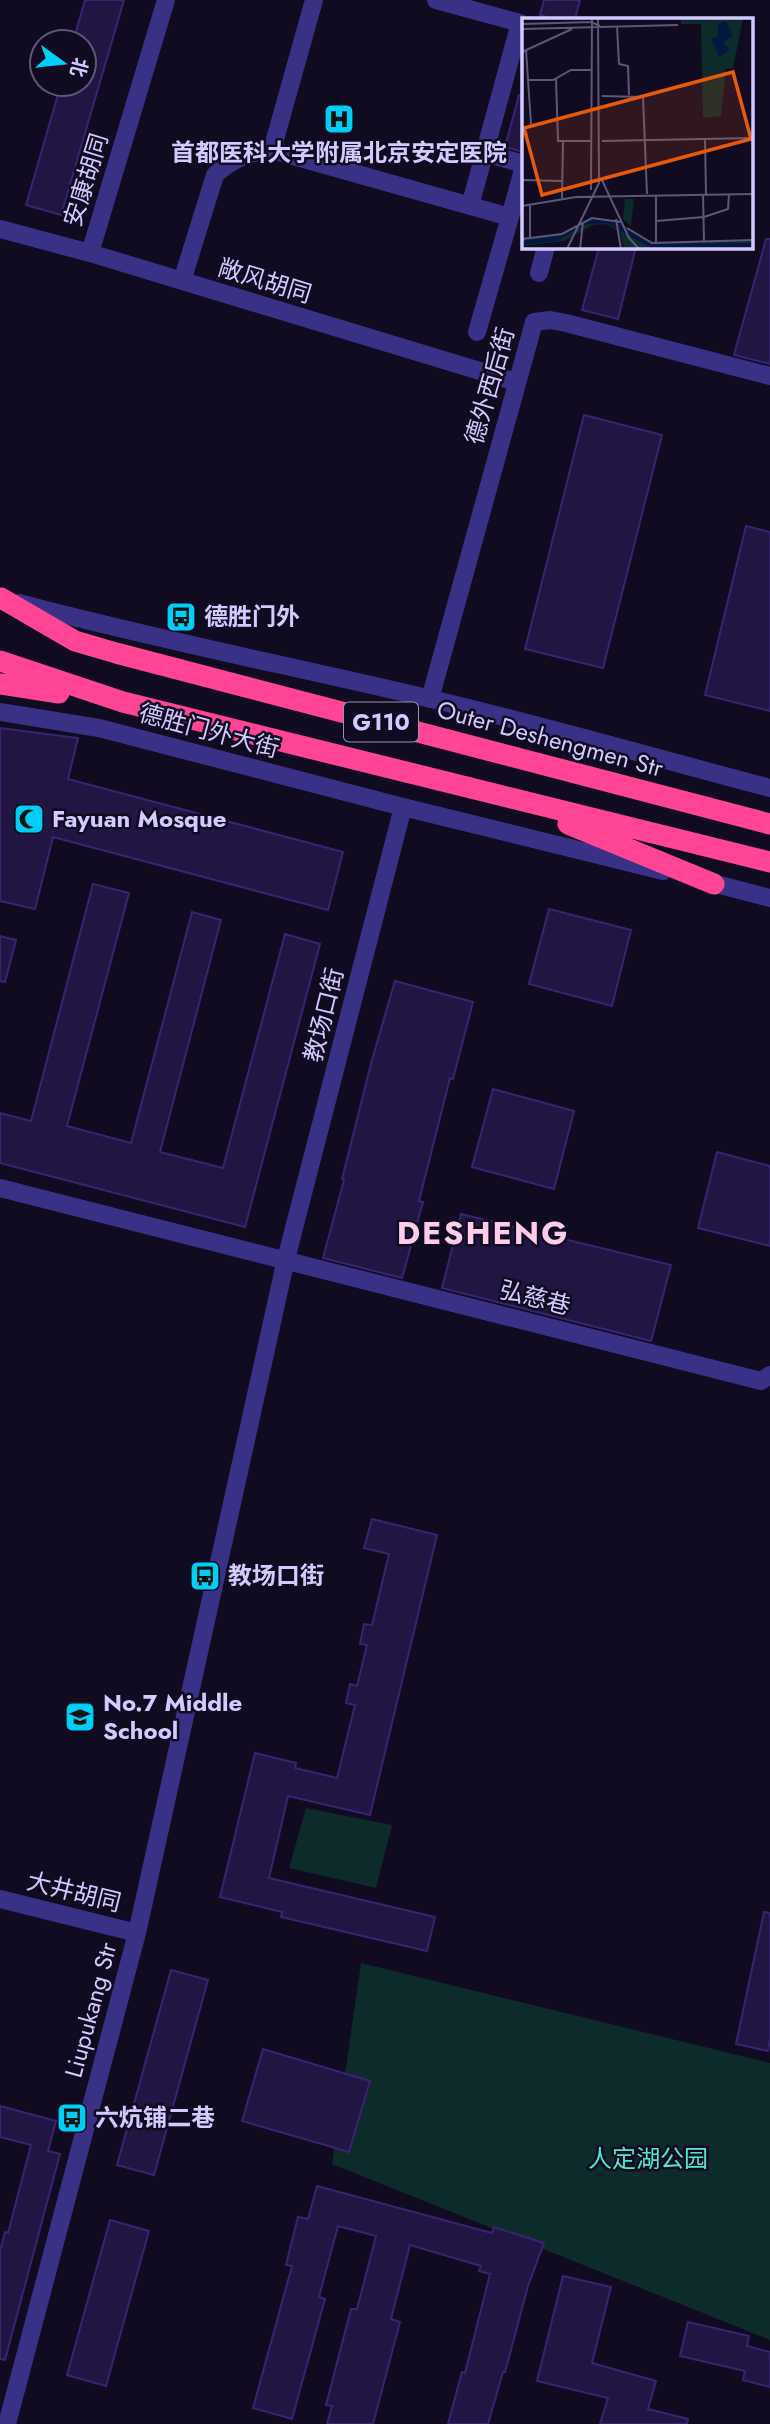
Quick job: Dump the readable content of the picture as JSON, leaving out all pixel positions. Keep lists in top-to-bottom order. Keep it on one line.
{"streets":{"highway":["G110","Outer Deshengmen Str"],"street":["安康胡同","敞风胡同","德外西后街","德胜门外大街","教场口街","弘慈巷","大井胡同","Liupukang Str"]},"crossings":[["安康胡同","敞风胡同"],["敞风胡同","德外西后街"],["德外西后街","Outer Deshengmen Str"],["德胜门外大街","教场口街"],["教场口街","弘慈巷"],["教场口街","大井胡同"],["教场口街","Liupukang Str"],["大井胡同","Liupukang Str"]],"districts":["DESHENG"],"parks":["人定湖公园"],"places":{"hospital":["首都医科大学附属北京安定医院"],"bus stop":["德胜门外","教场口街","六炕铺二巷"],"mosque":["Fayuan Mosque"],"school or university":["No.7 Middle School"]},"north":"right"}
